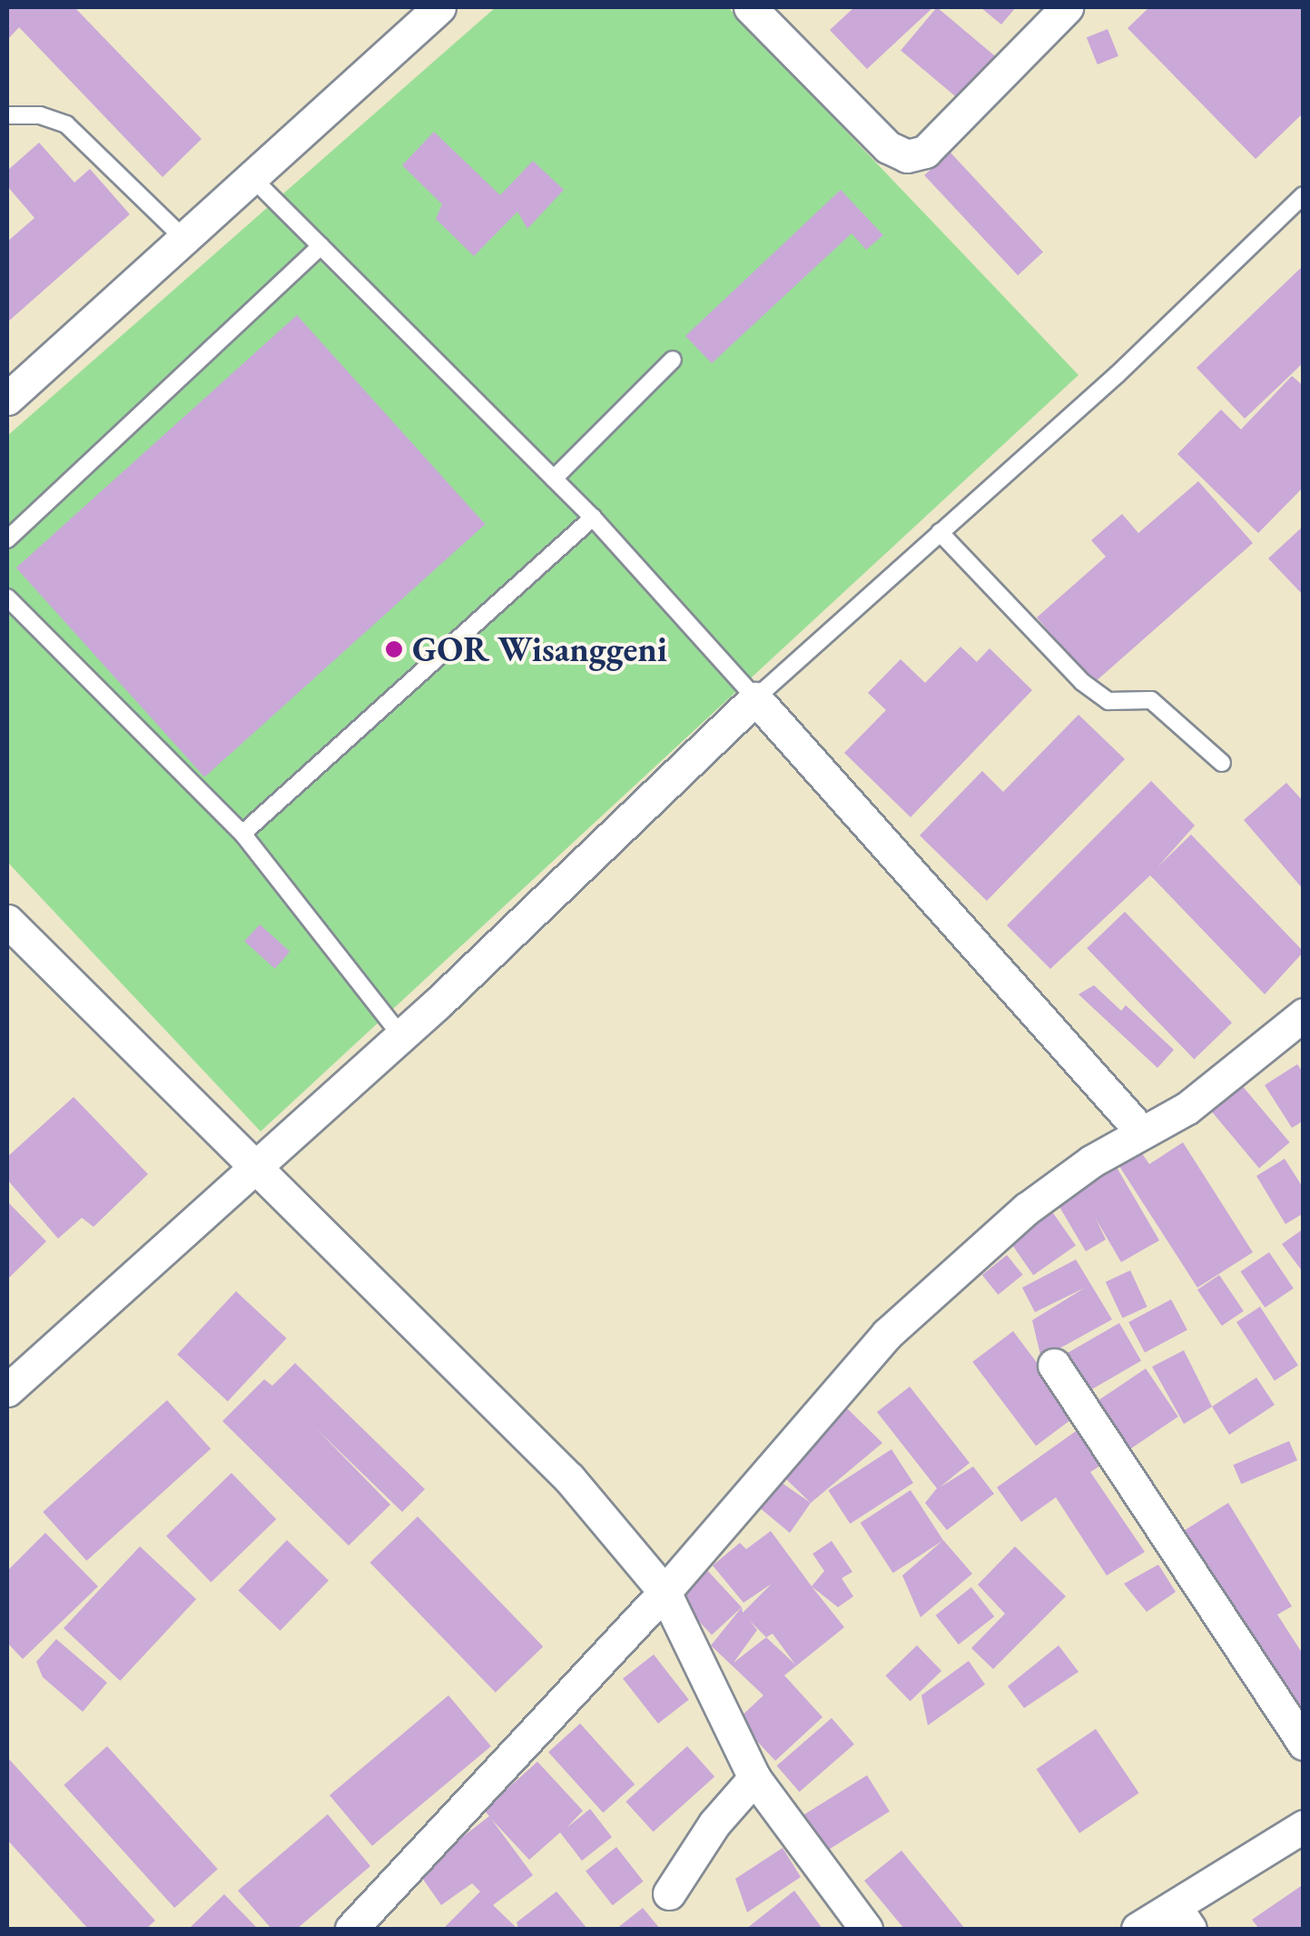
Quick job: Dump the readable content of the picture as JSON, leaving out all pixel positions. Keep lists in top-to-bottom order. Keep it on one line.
{"places":["GOR Wisanggeni"]}
